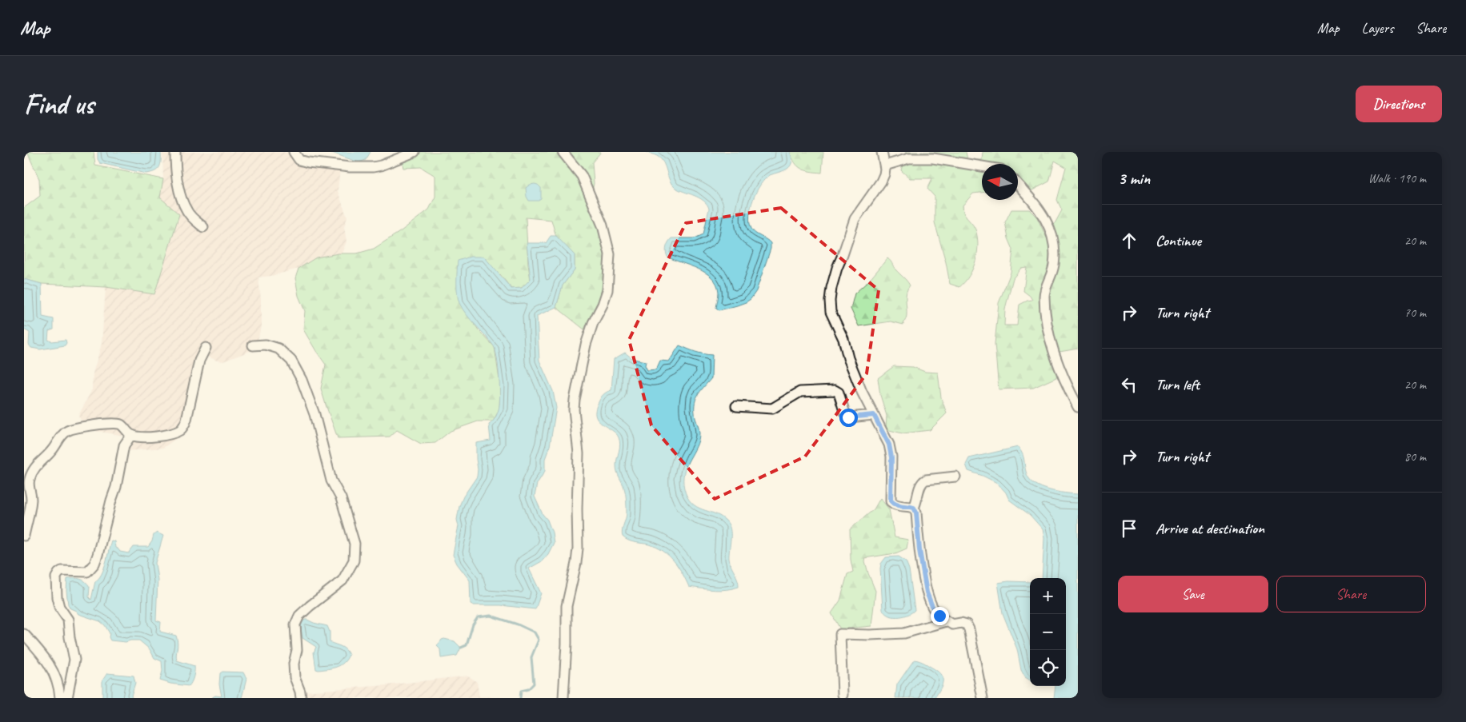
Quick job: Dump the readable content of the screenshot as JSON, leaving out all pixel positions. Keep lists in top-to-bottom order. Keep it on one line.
{"north":"left","page":{"header":"Map","nav":["Map","Layers","Share"],"buttons":["Directions",["Save","Share"]],"title":"Find us","heading":["3 min","Walk · 190 m"],"list":[["Continue","20 m"],["Turn right","70 m"],["Turn left","20 m"],["Turn right","80 m"],"Arrive at destination"],"map_buttons":["+","−"]}}
